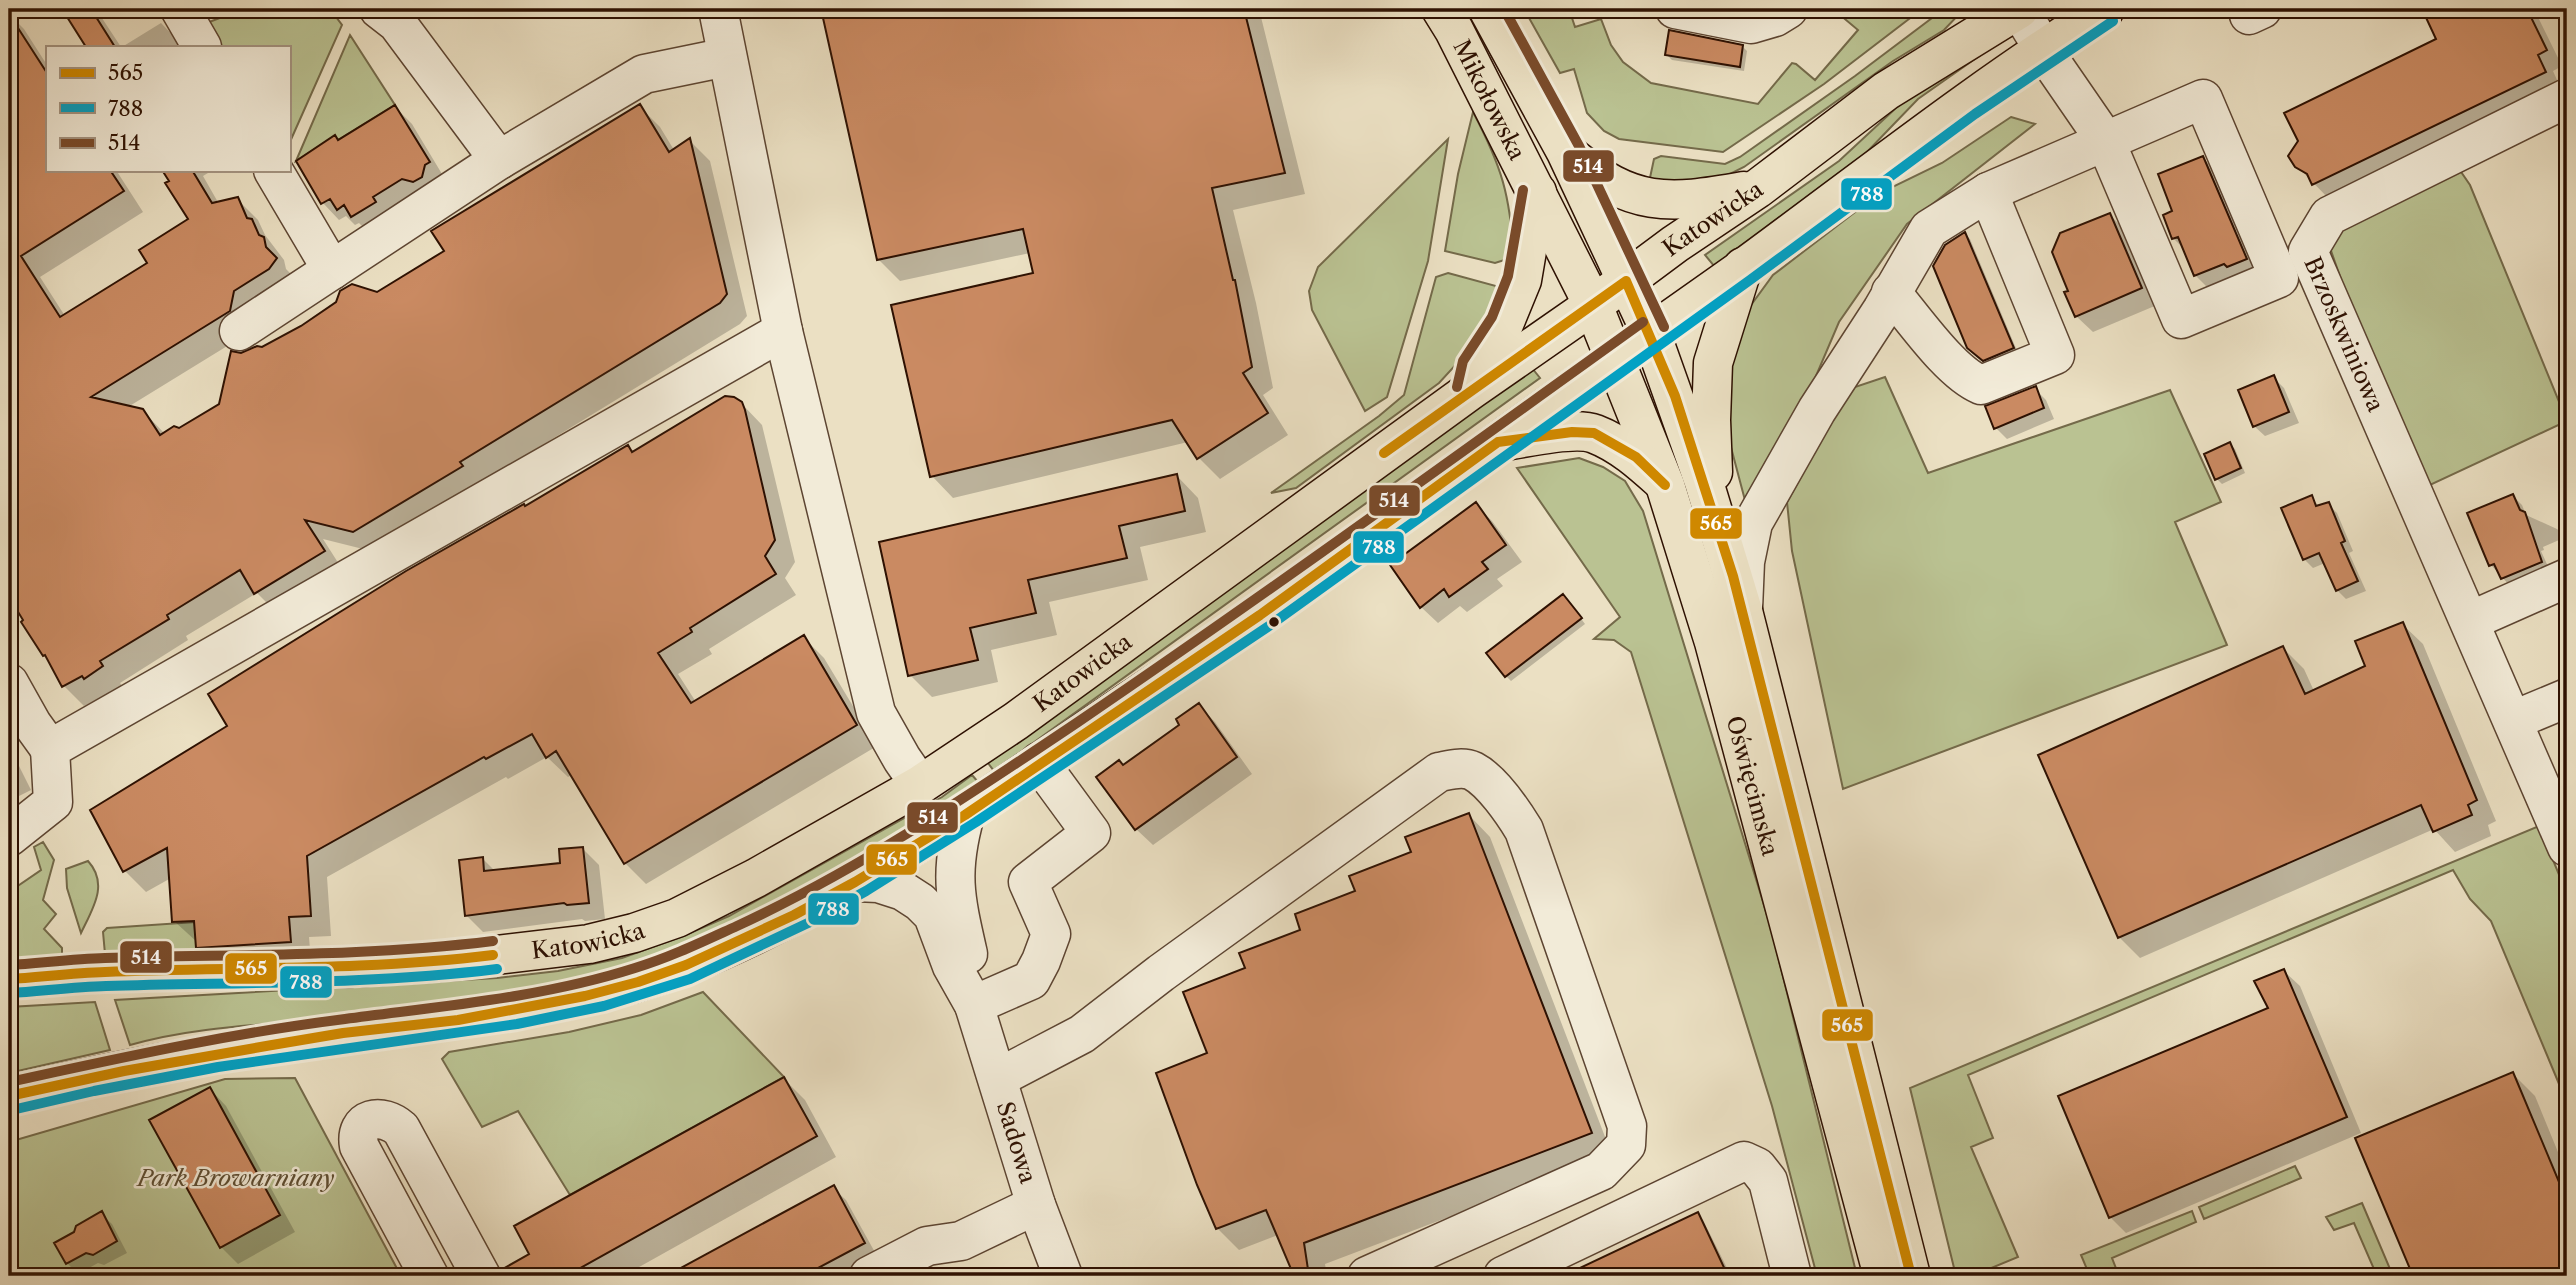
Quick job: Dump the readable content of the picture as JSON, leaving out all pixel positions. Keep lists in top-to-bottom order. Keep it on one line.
{"streets":{"main road":["Mikołowska","Katowicka","Oświęcimska"],"street":["Brzoskwiniowa","Sadowa"]},"crossings":[["Mikołowska","Katowicka"],["Mikołowska","Oświęcimska"],["Katowicka","Oświęcimska"],["Katowicka","Sadowa"]],"parks":["Park Browarniany"],"lines":["transit line 514","transit line 788","transit line 565"],"legend":["565","788","514"]}
